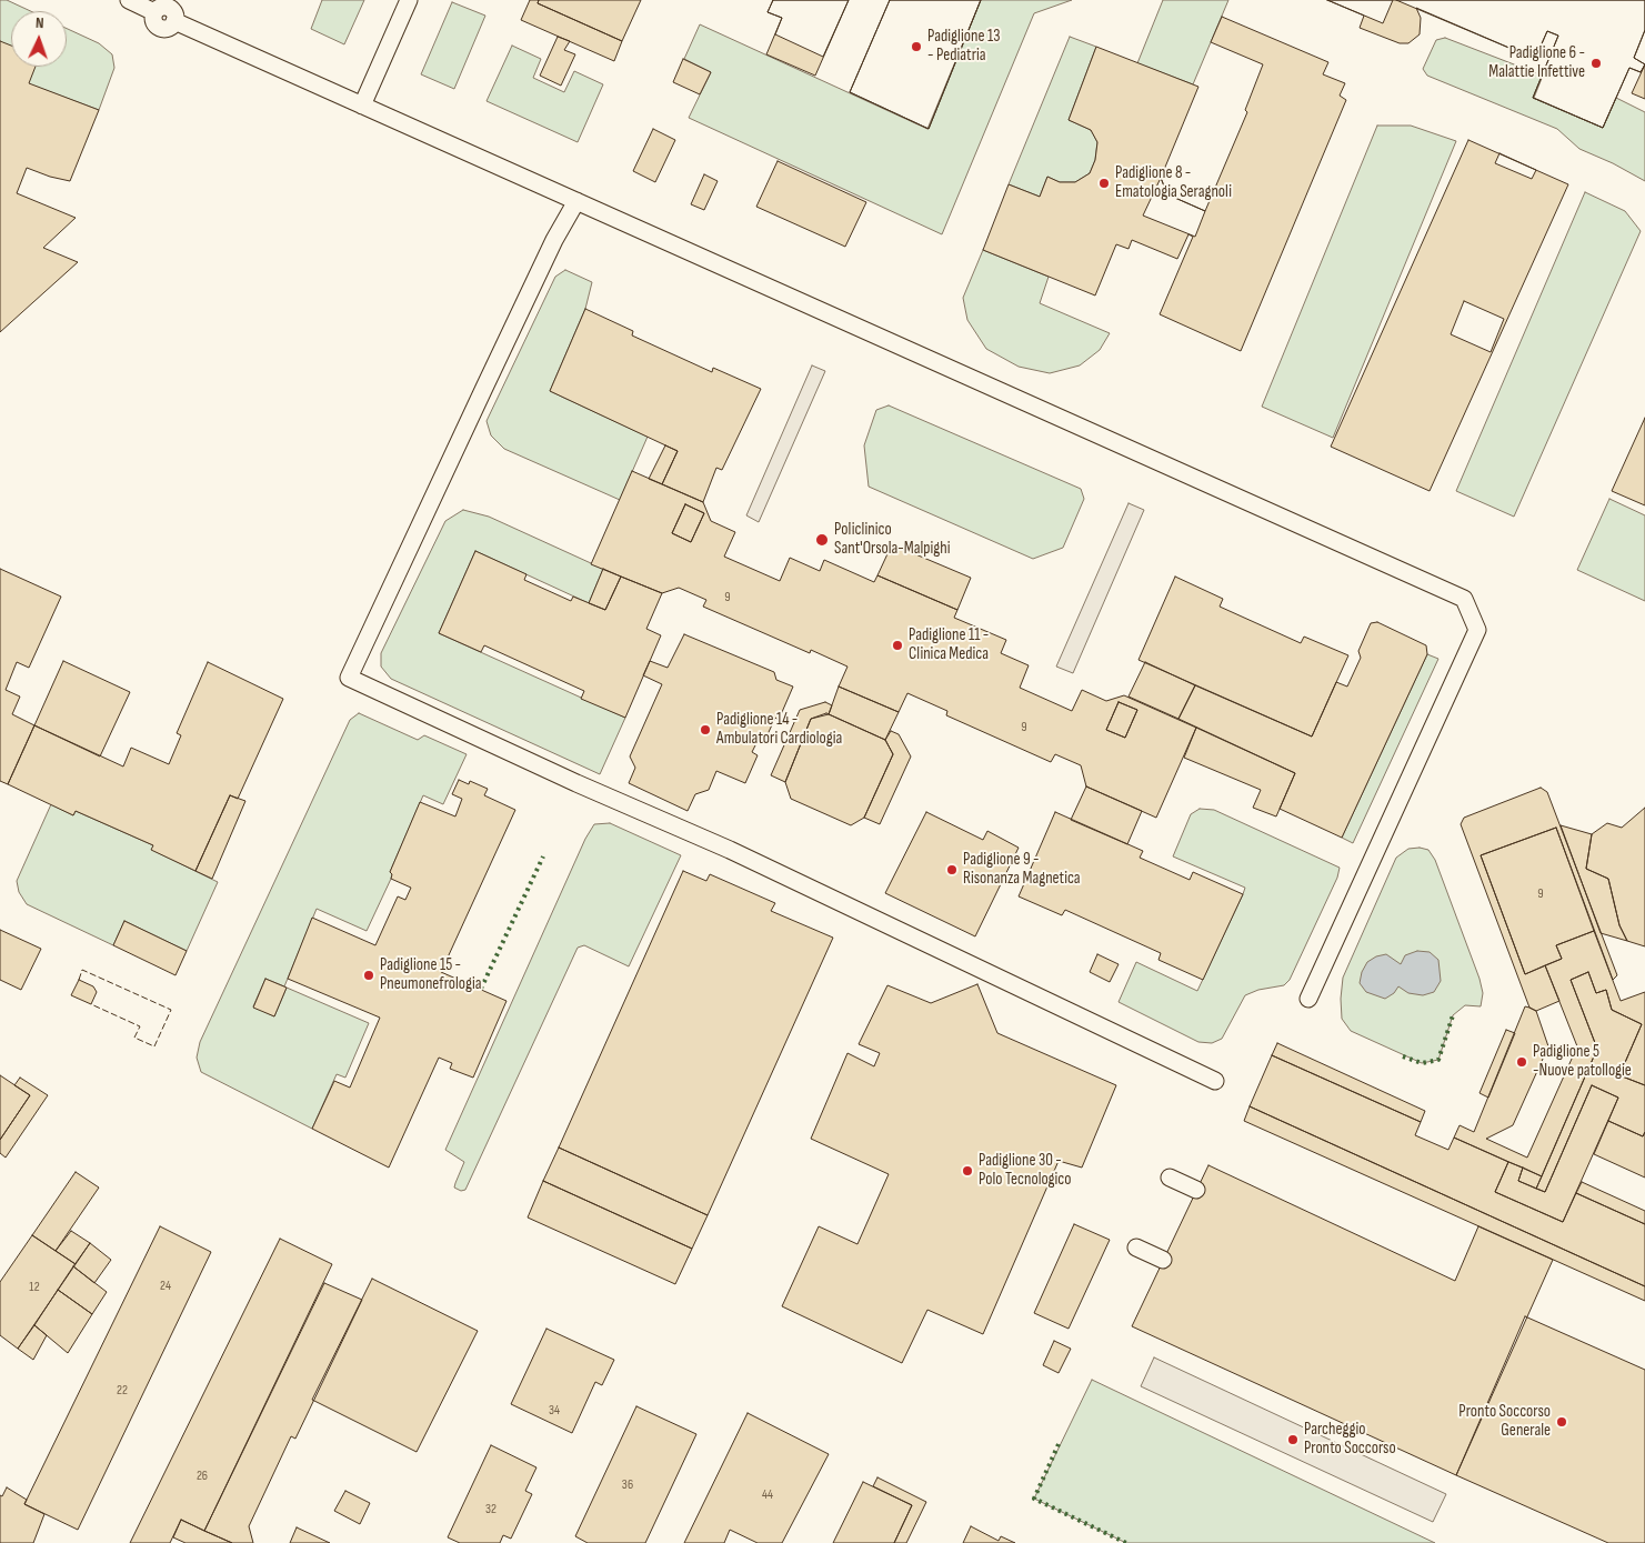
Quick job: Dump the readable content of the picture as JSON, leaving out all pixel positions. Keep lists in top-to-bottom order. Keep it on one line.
{"places":["Padiglione 13 - Pediatria","Padiglione 6 - Malattie Infettive","Padiglione 8 - Ematologia Seragnoli","Policlinico Sant'Orsola-Malpighi","Padiglione 11 - Clinica Medica","Padiglione 14 - Ambulatori Cardiologia","Padiglione 9 - Risonanza Magnetica","Padiglione 15 - Pneumonefrologia","Padiglione 5 -Nuove patollogie","Padiglione 30 - Polo Tecnologico","Pronto Soccorso Generale","Parcheggio Pronto Soccorso"],"house_numbers":["9","9","9","24","12","22","34","26","36","44","32"],"north":"top"}
